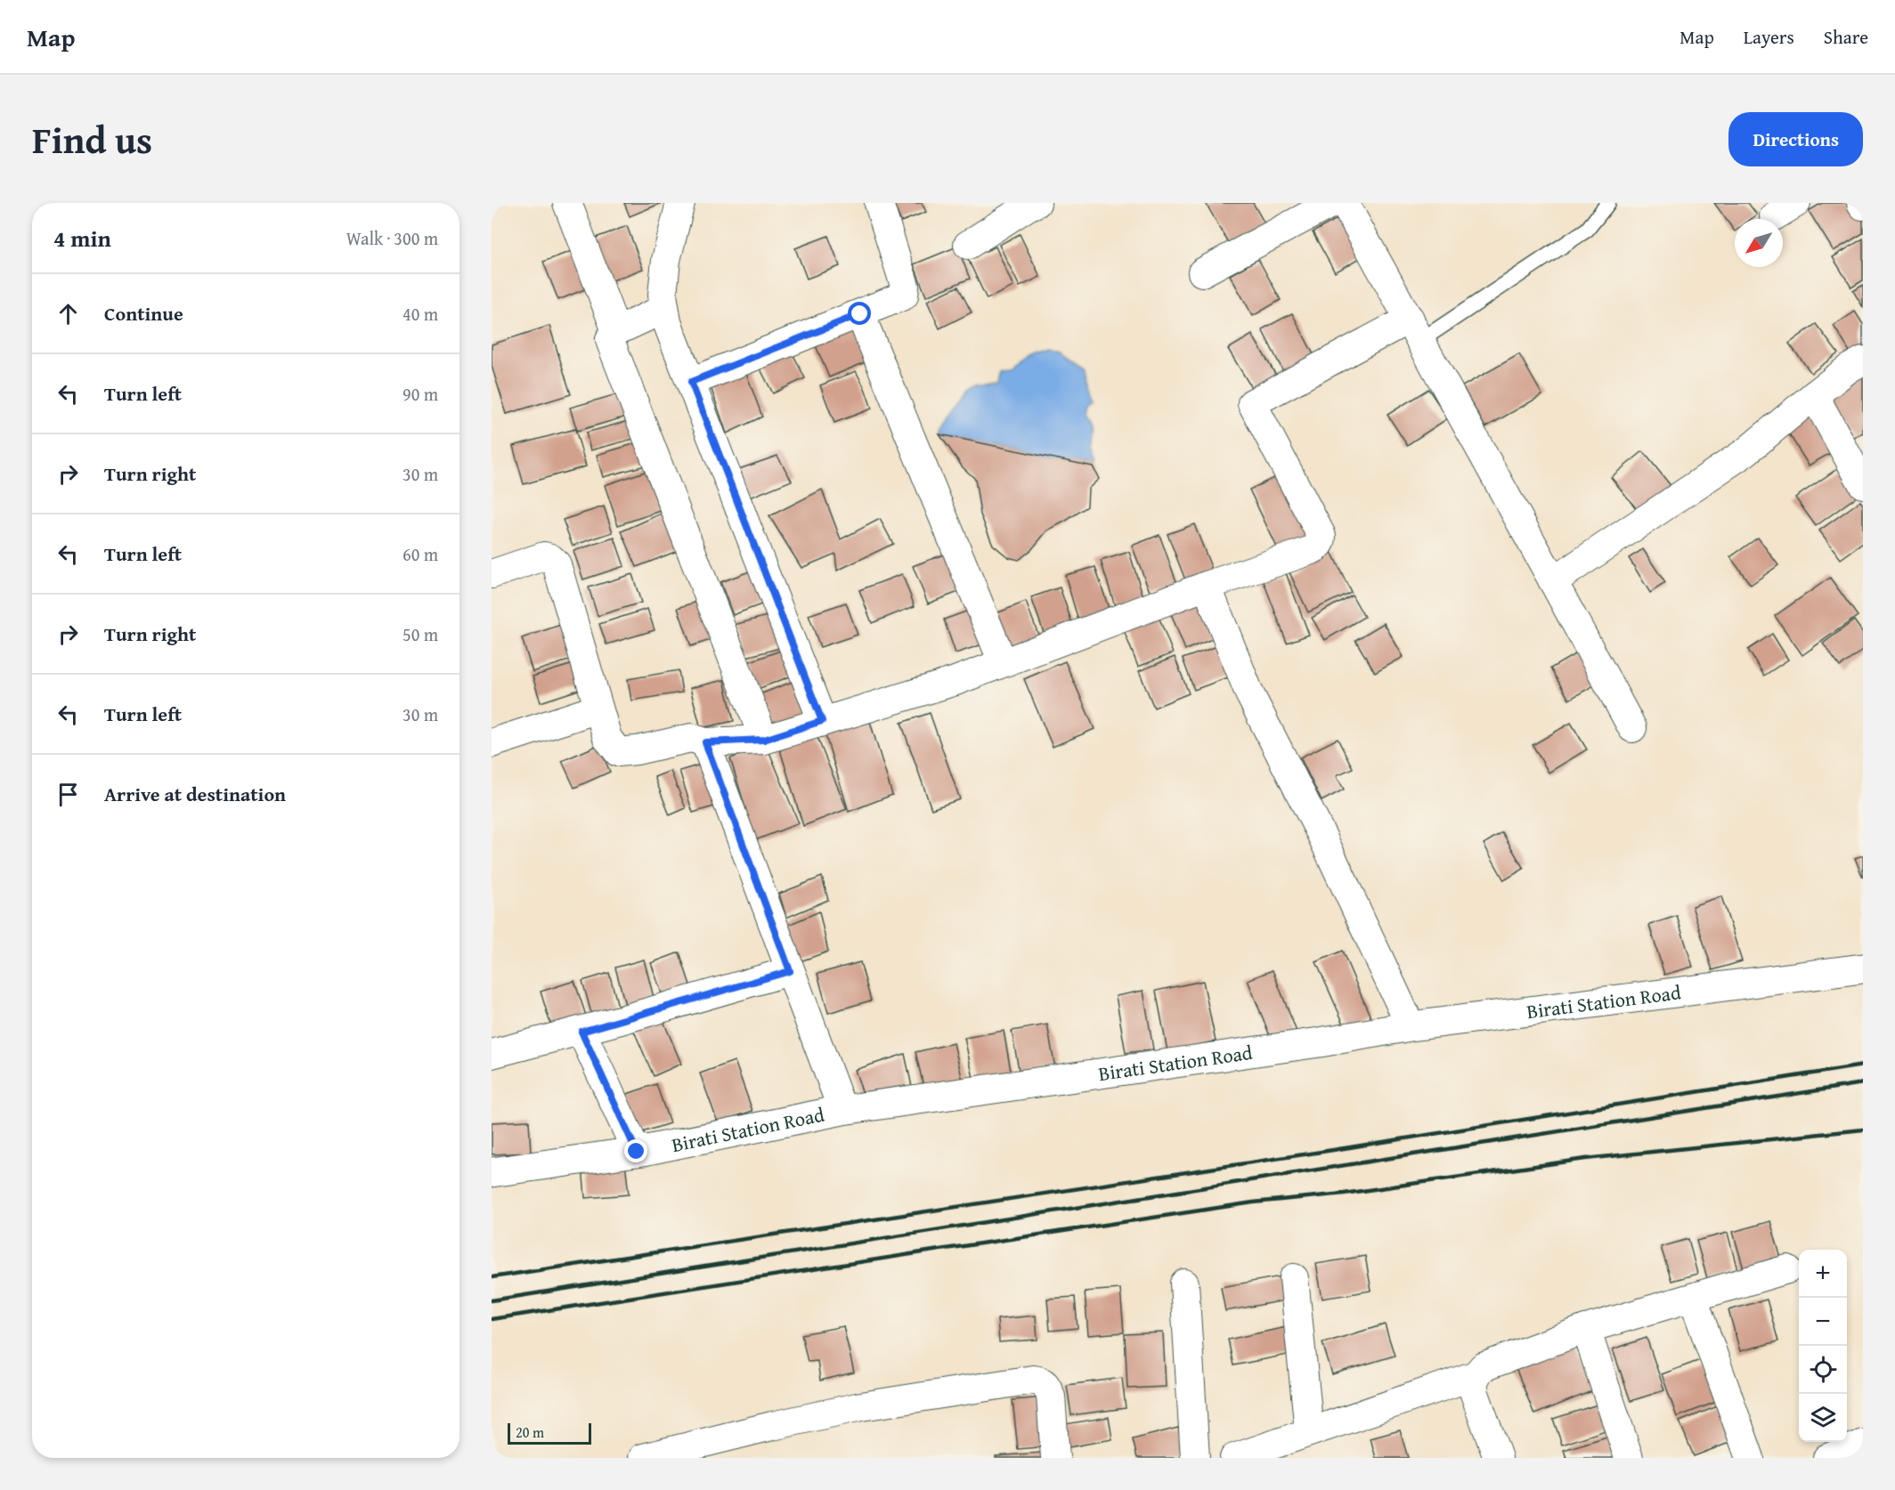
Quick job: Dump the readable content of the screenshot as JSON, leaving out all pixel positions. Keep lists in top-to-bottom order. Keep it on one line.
{"streets":{"street":["Birati Station Road"]},"scale_bar":"20 m","north":"bottom left","page":{"header":"Map","nav":["Map","Layers","Share"],"title":"Find us","buttons":"Directions","heading":["4 min","Walk · 300 m"],"list":[["Continue","40 m"],["Turn left","90 m"],["Turn right","30 m"],["Turn left","60 m"],["Turn right","50 m"],["Turn left","30 m"],"Arrive at destination"],"map_buttons":["+","−"],"scale":"20 m"}}
